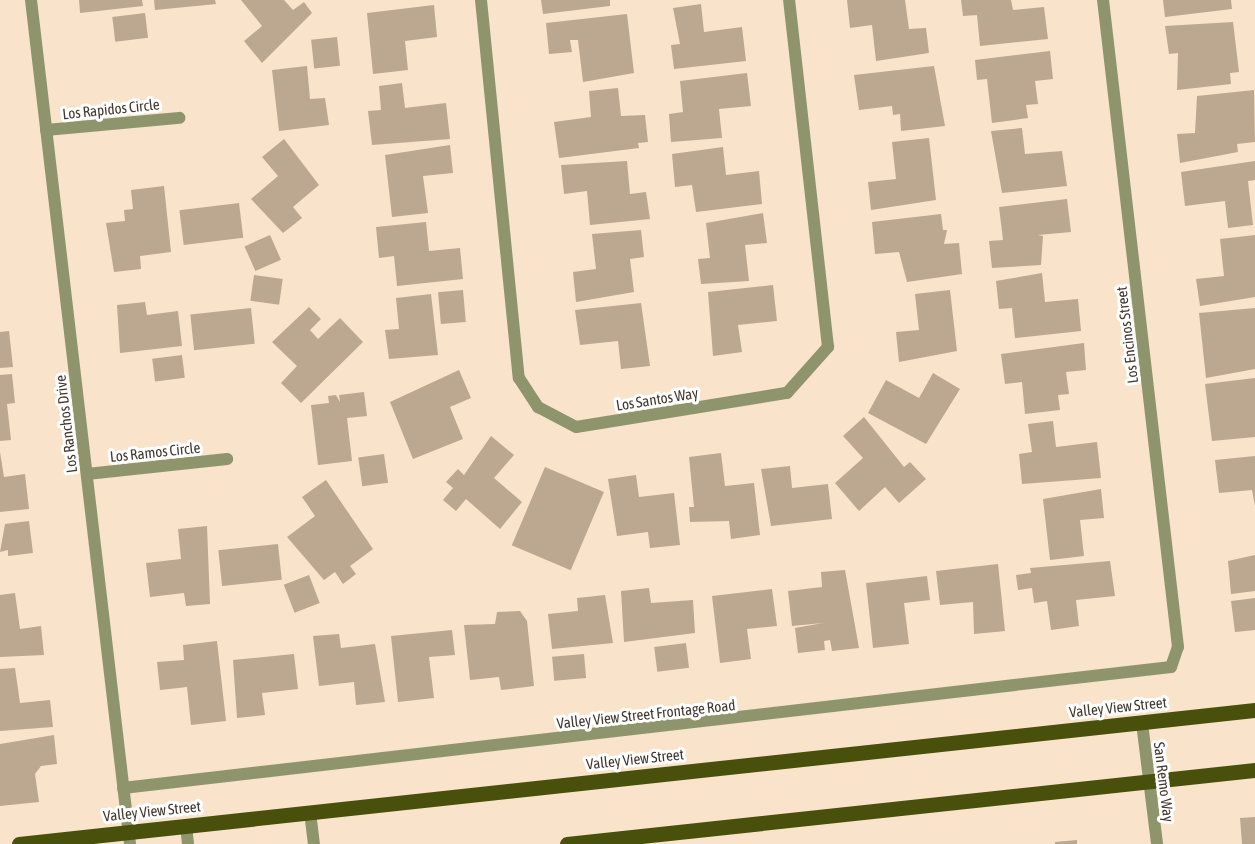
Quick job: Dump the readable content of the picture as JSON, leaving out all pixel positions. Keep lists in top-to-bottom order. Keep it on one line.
{"streets":{"main road":["Valley View Street"],"street":["Los Rapidos Circle","Los Encinos Street","Los Santos Way","Los Ranchos Drive","Los Ramos Circle","Valley View Street Frontage Road","San Remo Way"]},"crossings":[["Los Rapidos Circle","Los Ranchos Drive"],["Los Encinos Street","Valley View Street Frontage Road"],["Los Ranchos Drive","Los Ramos Circle"],["Los Ranchos Drive","Valley View Street"],["Los Ranchos Drive","Valley View Street Frontage Road"],["Valley View Street","San Remo Way"]]}
